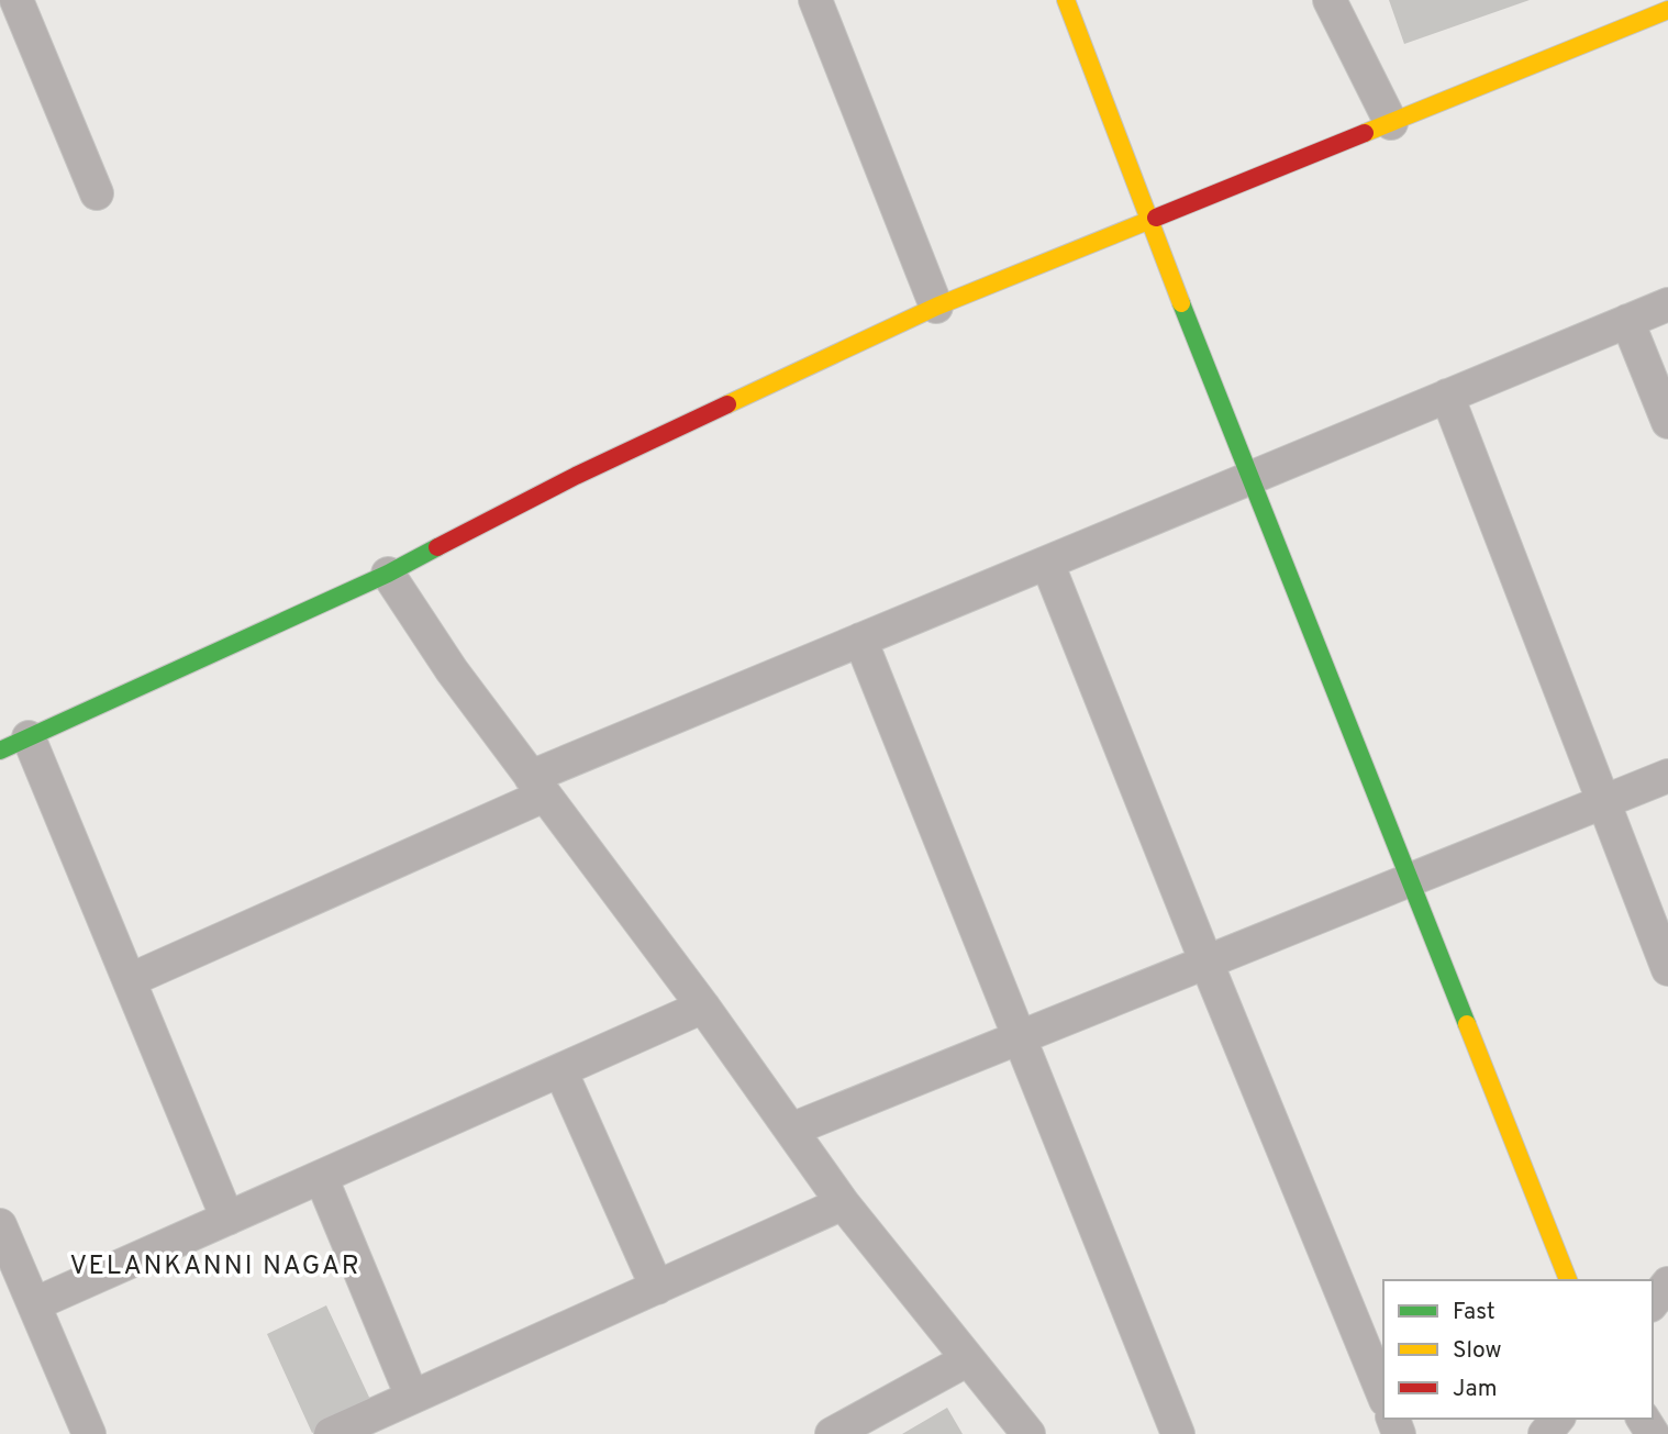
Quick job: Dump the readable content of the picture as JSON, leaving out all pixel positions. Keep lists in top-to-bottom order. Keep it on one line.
{"districts":["VELANKANNI NAGAR"],"legend":["Fast","Slow","Jam"]}
